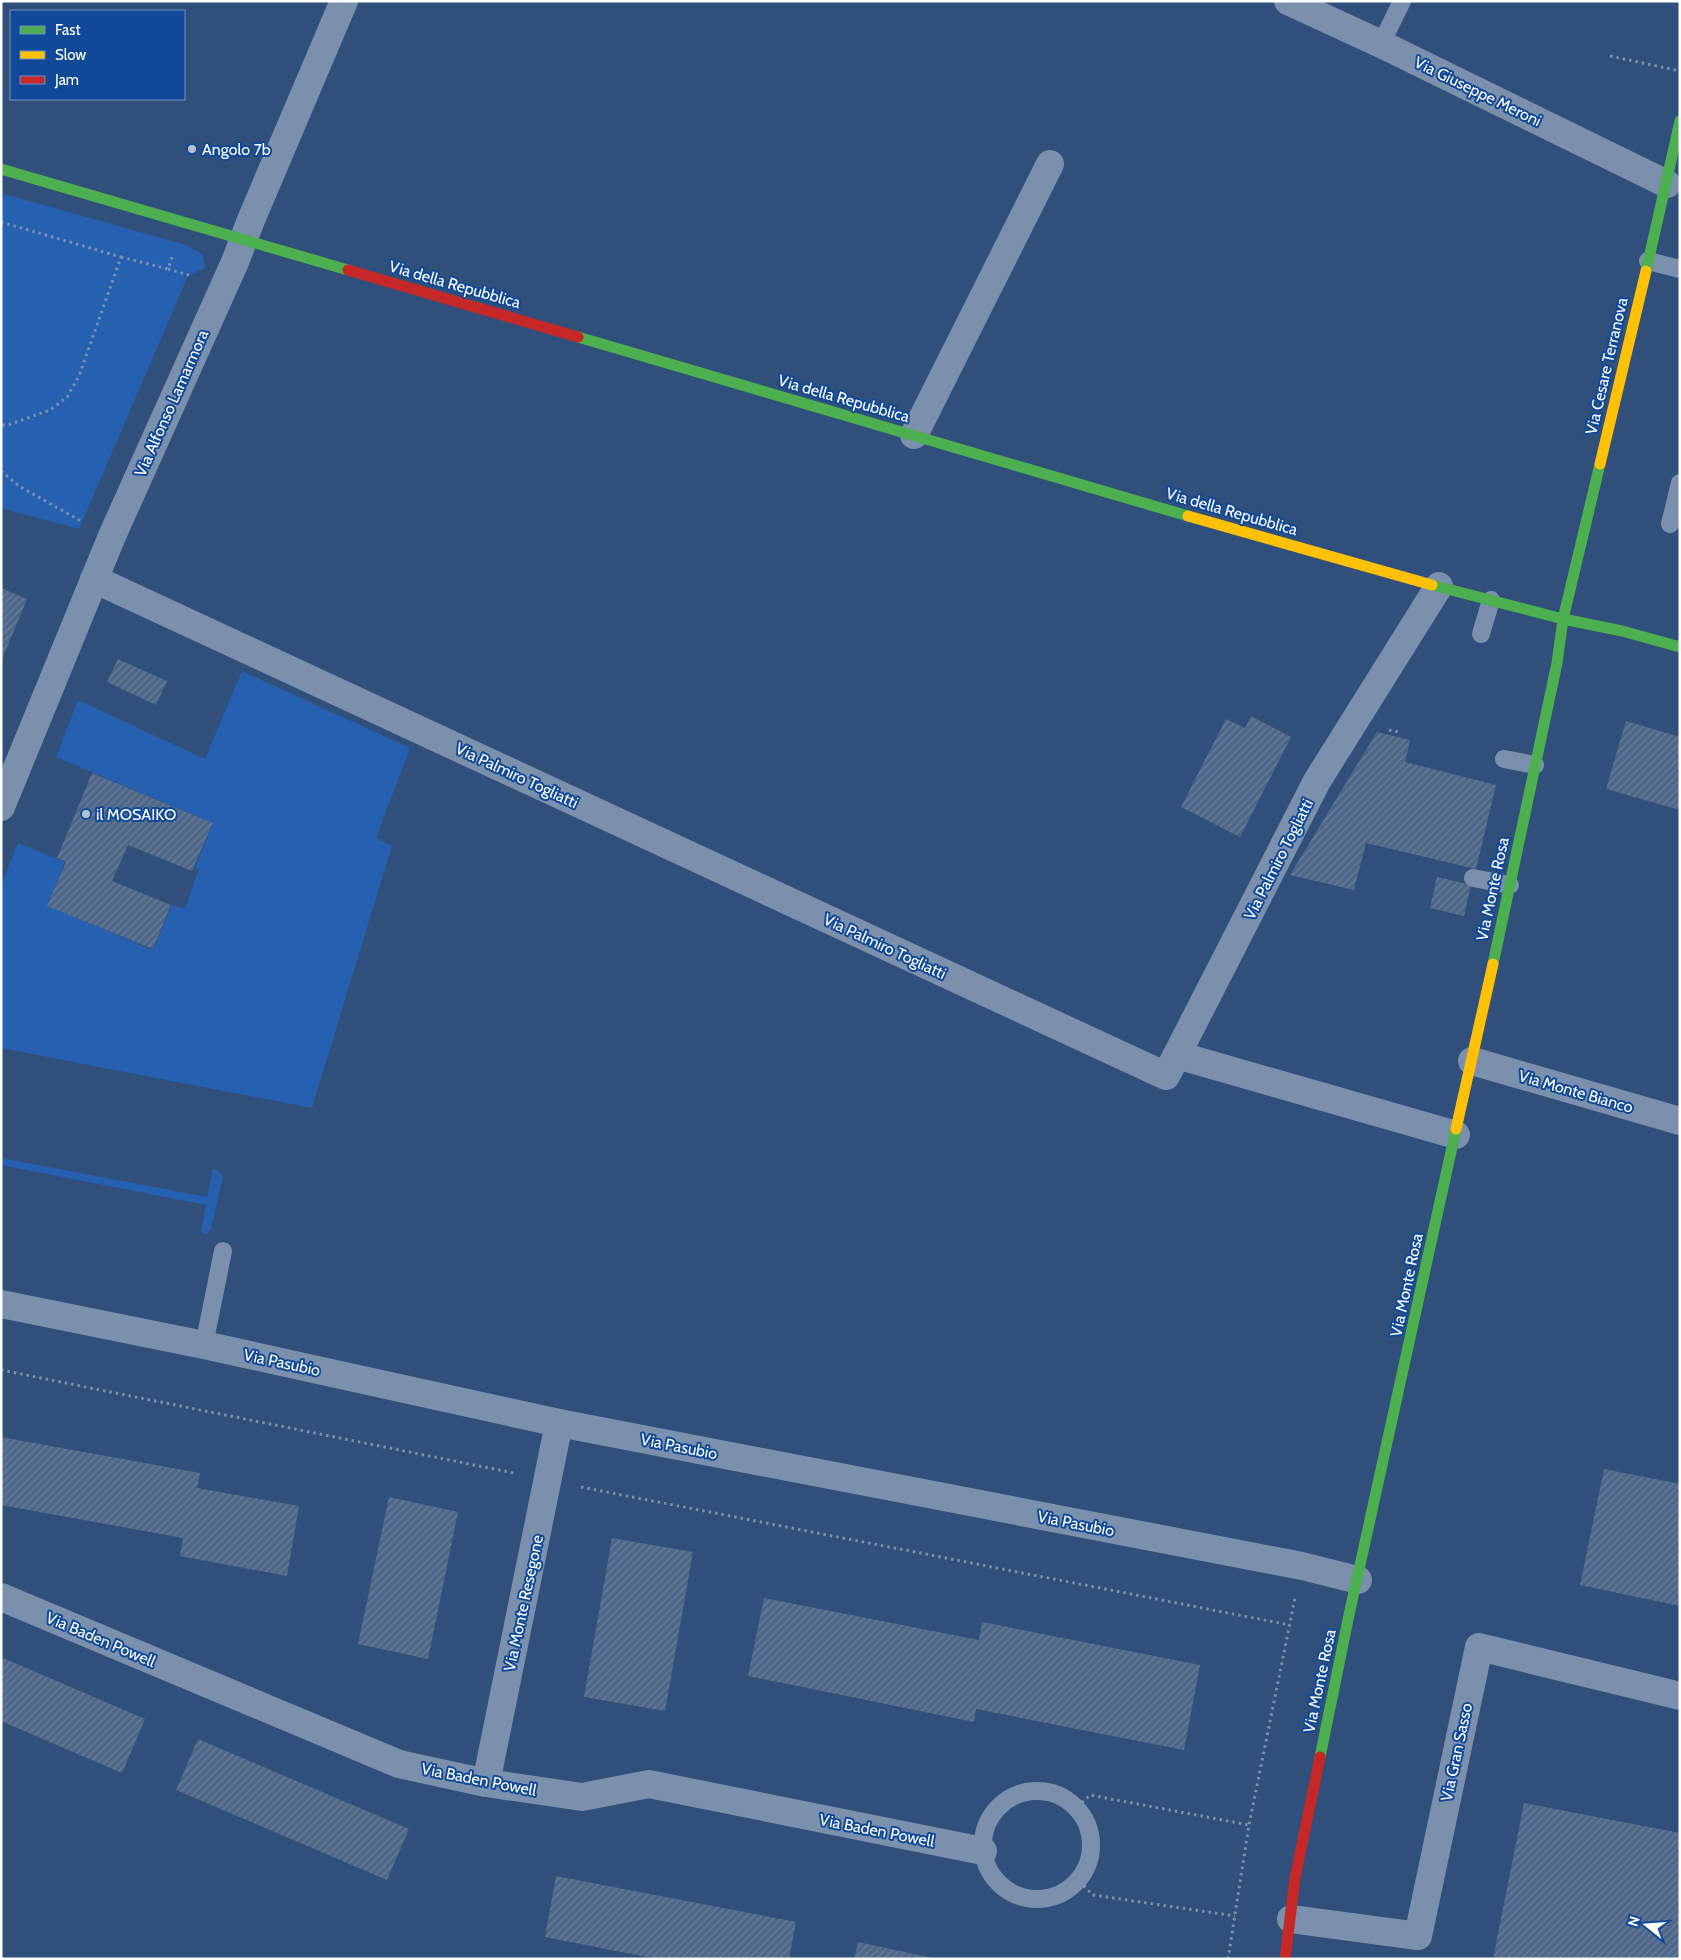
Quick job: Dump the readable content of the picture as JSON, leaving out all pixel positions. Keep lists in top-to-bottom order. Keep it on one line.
{"streets":{"street":["Via Giuseppe Meroni","Via della Repubblica","Via Cesare Terranova","Via Alfonso Lamarmora","Via Palmiro Togliatti","Via Monte Rosa","Via Monte Bianco","Via Pasubio","Via Monte Resegone","Via Baden Powell","Via Gran Sasso"]},"crossings":[["Via Giuseppe Meroni","Via Cesare Terranova"],["Via della Repubblica","Via Cesare Terranova"],["Via della Repubblica","Via Alfonso Lamarmora"],["Via della Repubblica","Via Palmiro Togliatti"],["Via della Repubblica","Via Monte Rosa"],["Via Cesare Terranova","Via Monte Rosa"],["Via Alfonso Lamarmora","Via Palmiro Togliatti"],["Via Monte Rosa","Via Monte Bianco"],["Via Monte Rosa","Via Pasubio"],["Via Monte Rosa","Via Gran Sasso"],["Via Pasubio","Via Monte Resegone"],["Via Monte Resegone","Via Baden Powell"]],"places":["Angolo 7b","il MOSAIKO"],"legend":["Fast","Slow","Jam"],"north":"left"}
